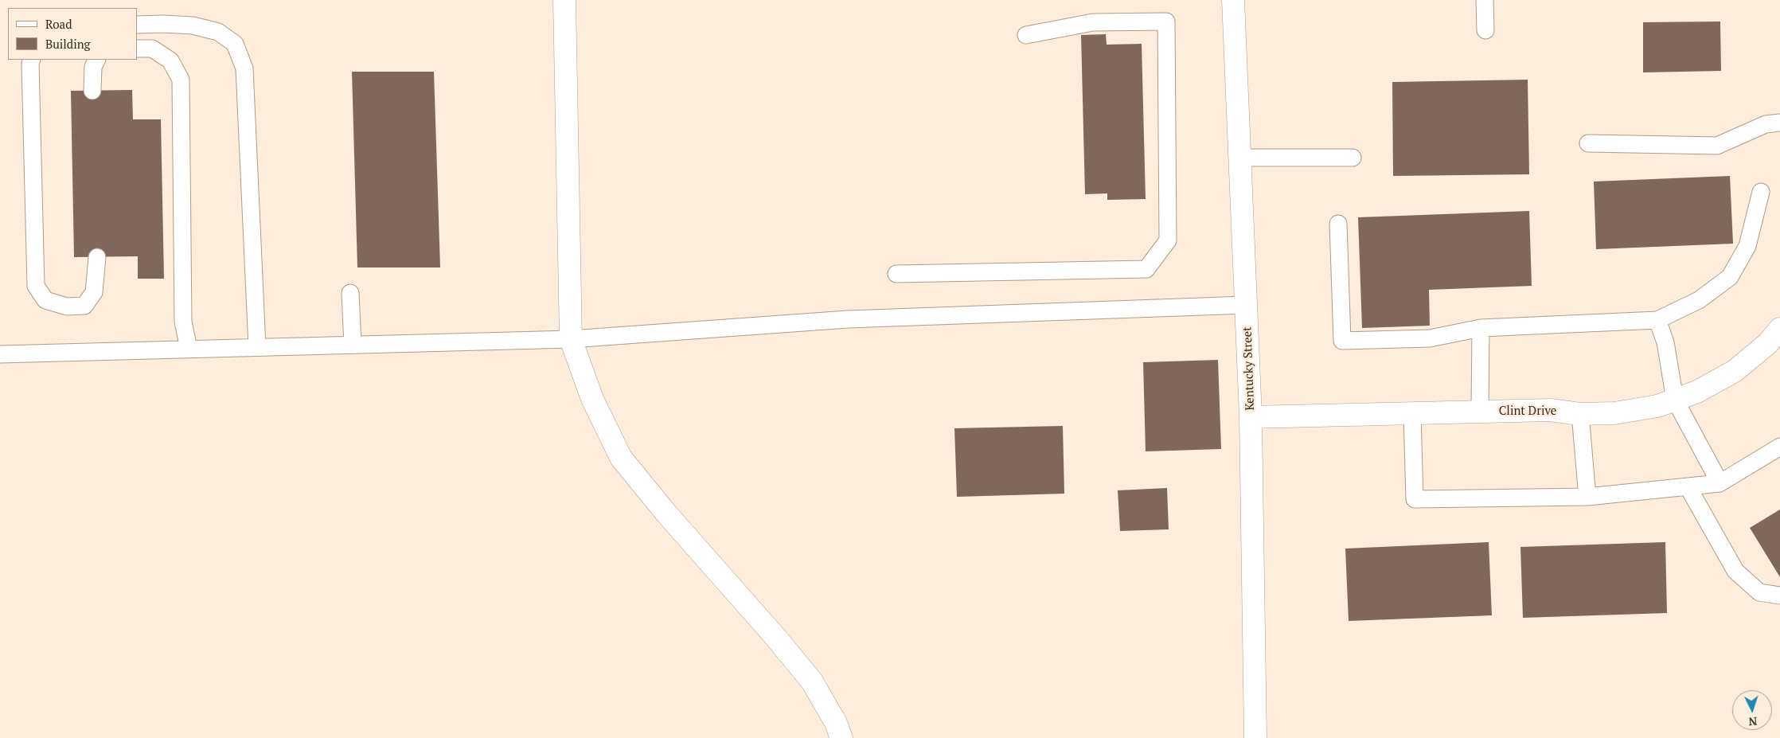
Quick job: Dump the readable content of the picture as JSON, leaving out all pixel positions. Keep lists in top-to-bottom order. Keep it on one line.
{"streets":{"street":["Kentucky Street","Clint Drive"]},"crossings":[["Kentucky Street","Clint Drive"]],"legend":["Road","Building"],"north":"bottom"}
